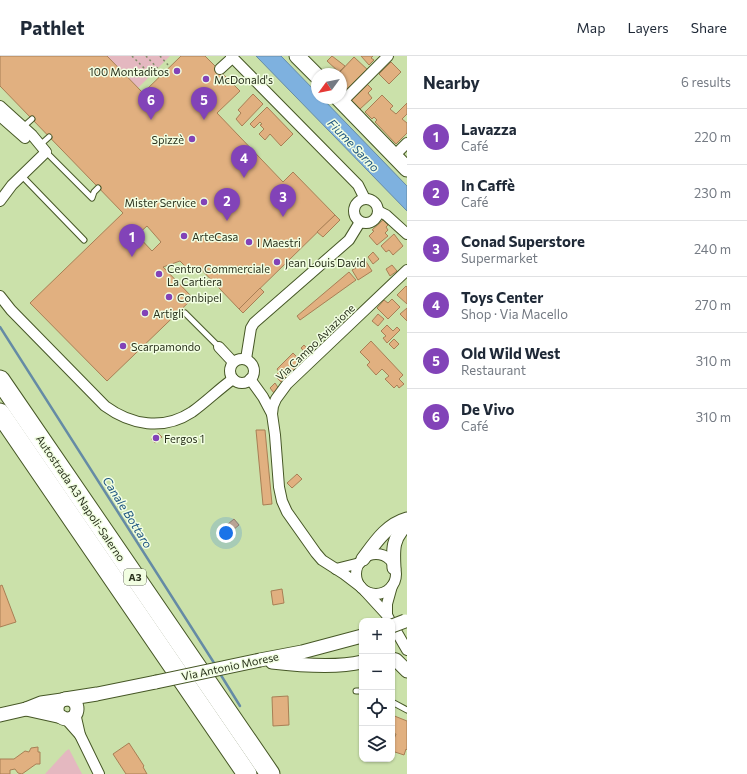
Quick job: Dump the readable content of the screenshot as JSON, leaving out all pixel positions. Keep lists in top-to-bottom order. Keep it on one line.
{"streets":{"highway":["Autostrada A3 Napoli-Salerno","A3"],"street":["Via Campo Aviazione","Via Antonio Morese"]},"water":["Fiume Sarno","Canale Bottaro"],"places":["100 Montaditos","McDonald's","Spizzè","Mister Service","ArteCasa","I Maestri","Jean Louis David","Centro Commerciale La Cartiera","Conbipel","Artigli","Scarpamondo","Fergos 1"],"north":"bottom left","page":{"header":"Pathlet","nav":["Map","Layers","Share"],"heading":["Nearby","6 results"],"pins":["5","6","4","3","2","1"],"list":[{"mark":"1","name":"Lavazza","note":"Café","value":"220 m"},{"mark":"2","name":"In Caffè","note":"Café","value":"230 m"},{"mark":"3","name":"Conad Superstore","note":"Supermarket","value":"240 m"},{"mark":"4","name":"Toys Center","note":"Shop · Via Macello","value":"270 m"},{"mark":"5","name":"Old Wild West","note":"Restaurant","value":"310 m"},{"mark":"6","name":"De Vivo","note":"Café","value":"310 m"}],"map_buttons":["+","−"]}}
